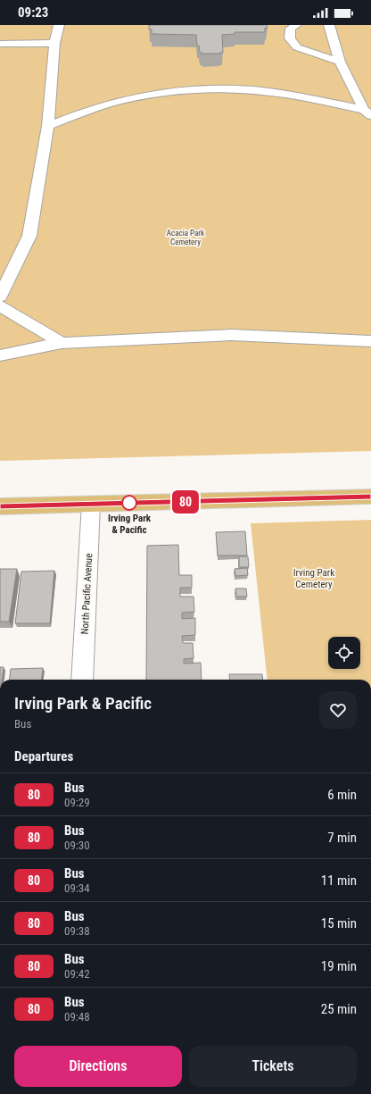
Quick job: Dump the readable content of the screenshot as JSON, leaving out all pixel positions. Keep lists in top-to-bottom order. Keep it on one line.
{"streets":{"street":["North Pacific Avenue"]},"parks":["Acacia Park Cemetery","Irving Park Cemetery"],"places":["Irving Park & Pacific"],"lines":["bus line 80"],"page":{"status":"09:23","on_map":"80","heading":[["Irving Park & Pacific","Bus"],"Departures"],"list":[{"mark":"80","name":"Bus","note":"09:29","value":"6 min"},{"mark":"80","name":"Bus","note":"09:30","value":"7 min"},{"mark":"80","name":"Bus","note":"09:34","value":"11 min"},{"mark":"80","name":"Bus","note":"09:38","value":"15 min"},{"mark":"80","name":"Bus","note":"09:42","value":"19 min"},{"mark":"80","name":"Bus","note":"09:48","value":"25 min"}],"buttons":["Directions","Tickets"]}}
